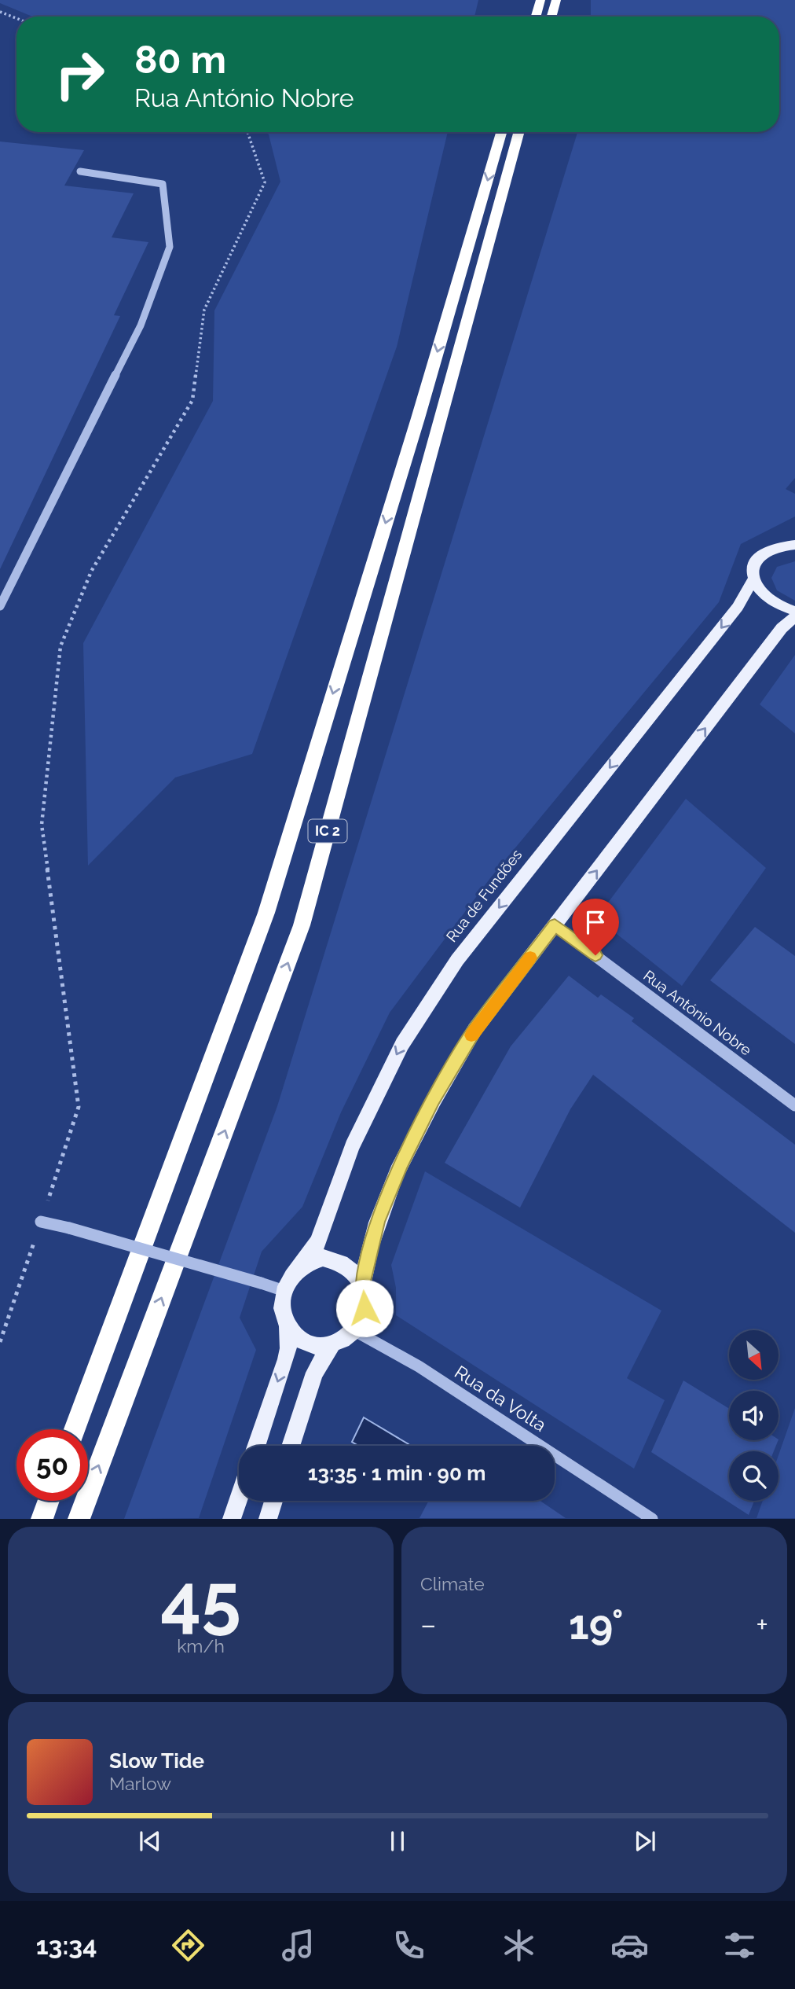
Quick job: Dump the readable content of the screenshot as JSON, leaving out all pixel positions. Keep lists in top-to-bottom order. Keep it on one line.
{"streets":{"highway":["IC 2"],"main road":["Rua de Fundões"],"street":["Rua António Nobre","Rua da Volta"]},"crossings":[["Rua de Fundões","Rua da Volta"]],"north":"bottom right","page":{"turn":["80 m","Rua António Nobre"],"limit":"50","trip":"13:35 · 1 min · 90 m","tile":[["45","km/h"],"Climate"],"heat":["−","19°","+"],"song":["Slow Tide","Marlow"],"tabs":"13:34"}}
